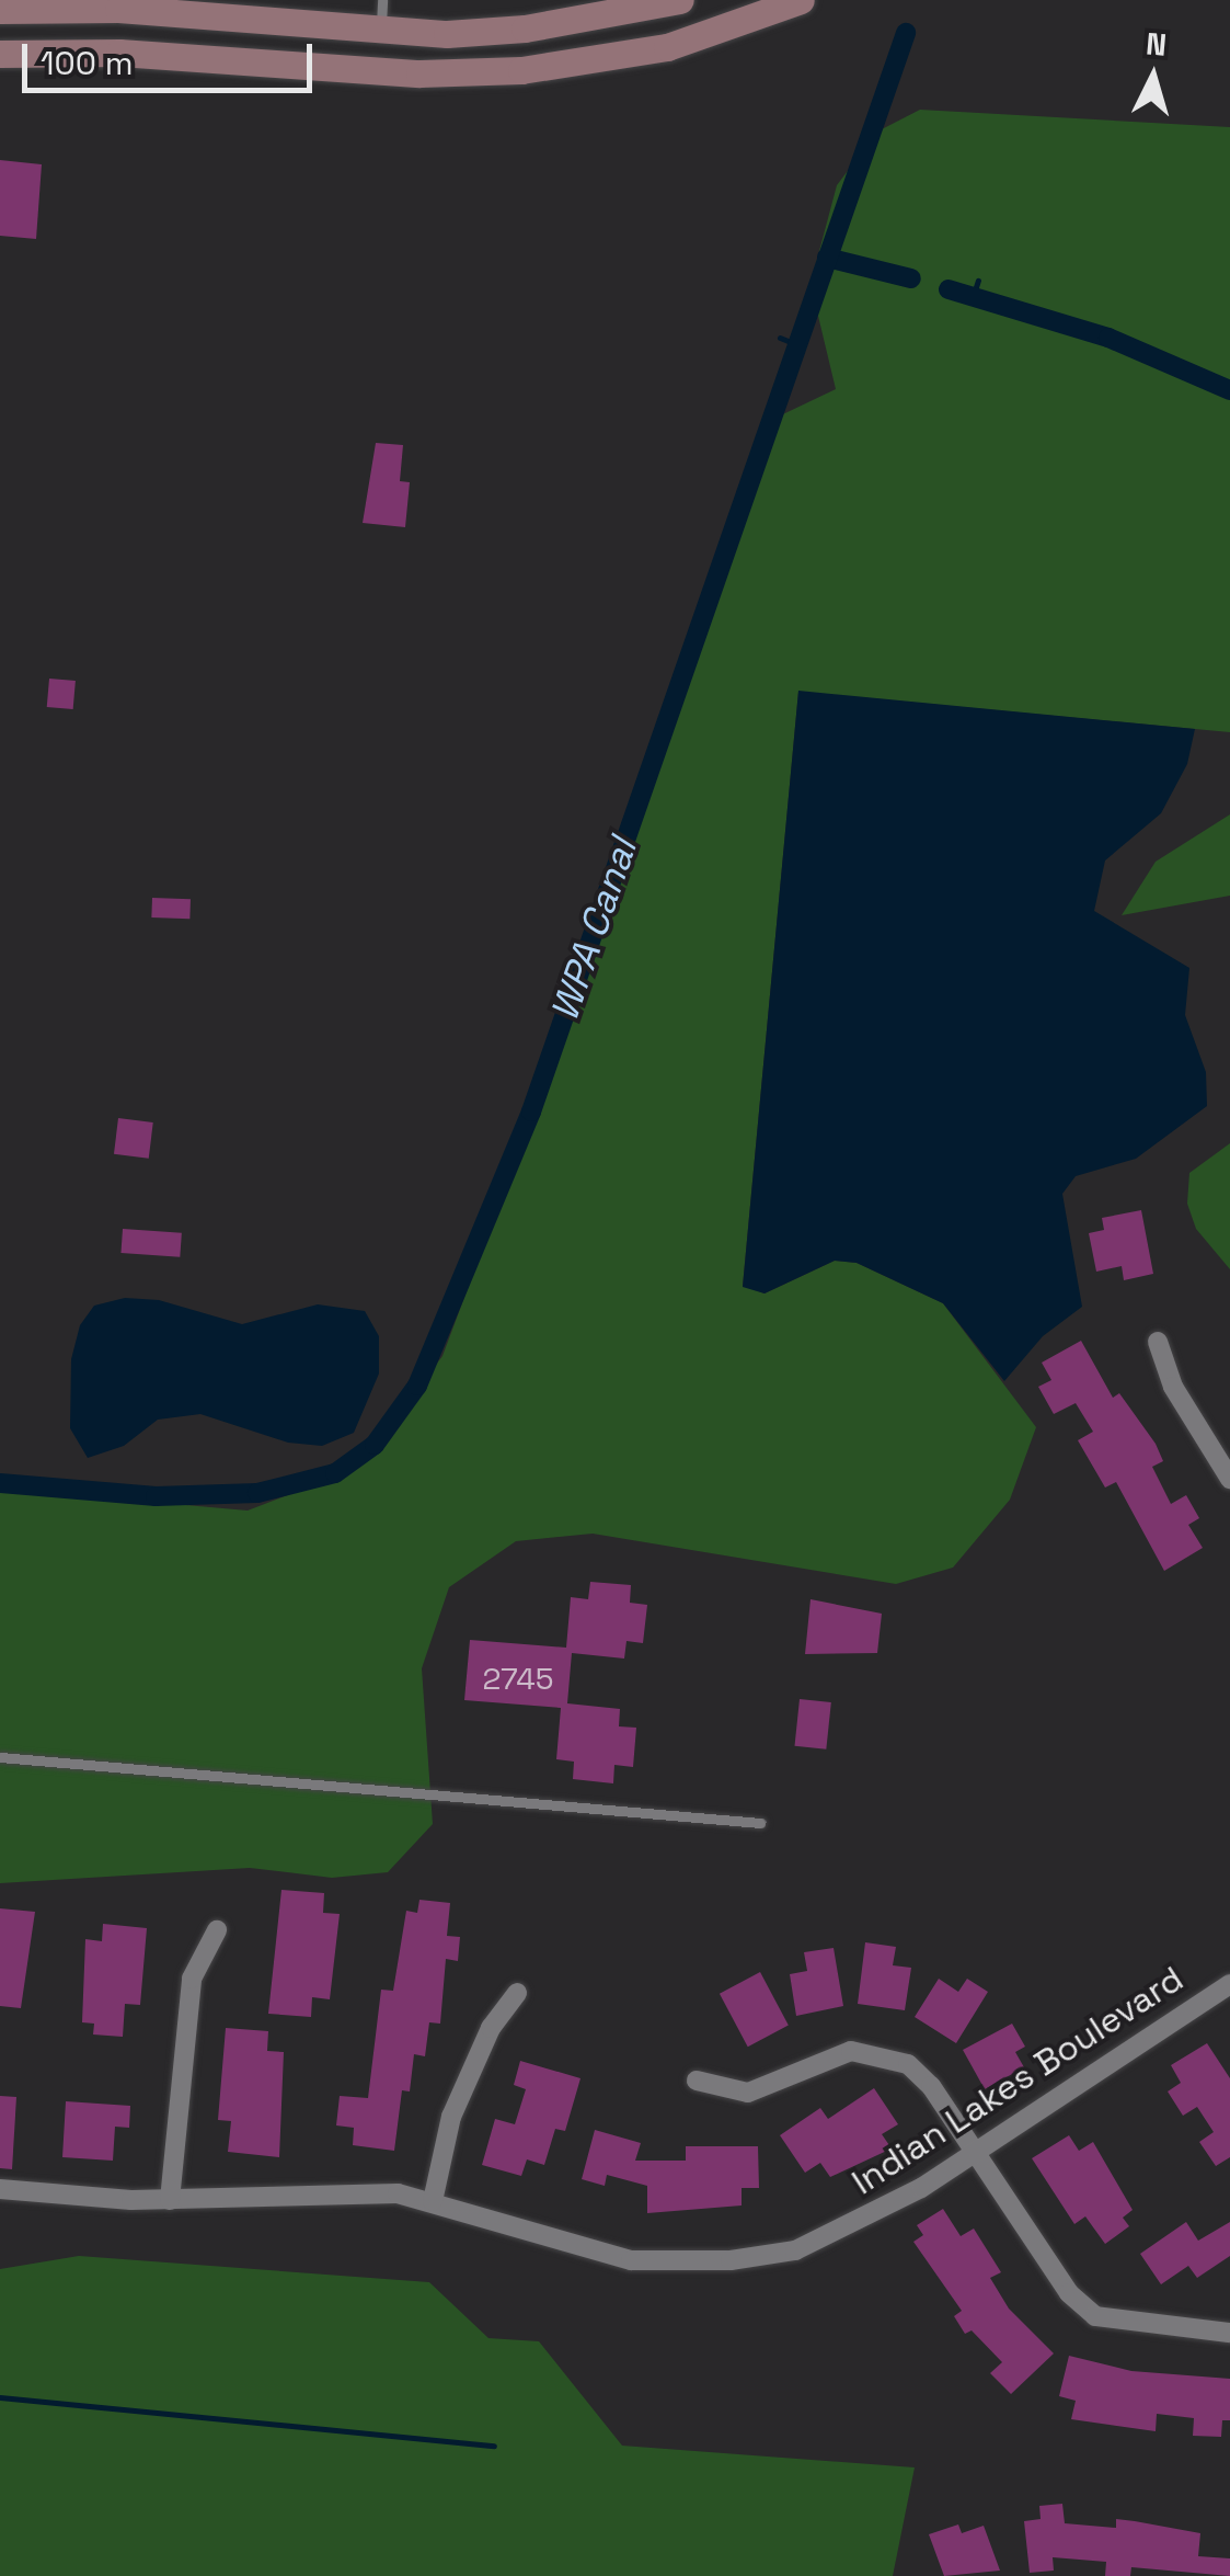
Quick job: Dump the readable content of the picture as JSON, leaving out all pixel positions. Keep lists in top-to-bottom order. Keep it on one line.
{"streets":{"street":["Indian Lakes Boulevard"]},"water":["WPA Canal"],"house_numbers":["2745"],"scale_bar":"100 m","north":"top"}
